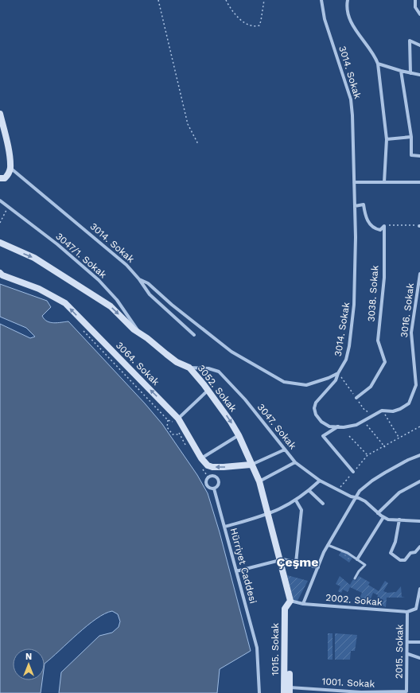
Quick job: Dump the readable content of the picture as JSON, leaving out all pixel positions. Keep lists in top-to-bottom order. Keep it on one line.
{"streets":{"street":["3014. Sokak","3047/1. Sokak","3038. Sokak","3016. Sokak","3064. Sokak","3052. Sokak","3047. Sokak","Hürriyet Caddesi","2002. Sokak","1015. Sokak","2015. Sokak","1001. Sokak"]},"crossings":[["3014. Sokak","3016. Sokak"],["3047/1. Sokak","3052. Sokak"],["3064. Sokak","3052. Sokak"],["3052. Sokak","3047. Sokak"],["3052. Sokak","2002. Sokak"],["3052. Sokak","1015. Sokak"],["2002. Sokak","1015. Sokak"],["2002. Sokak","2015. Sokak"],["1015. Sokak","1001. Sokak"],["2015. Sokak","1001. Sokak"]],"one_way":["3064. Sokak","3052. Sokak"],"districts":["Çeşme"],"north":"top"}
